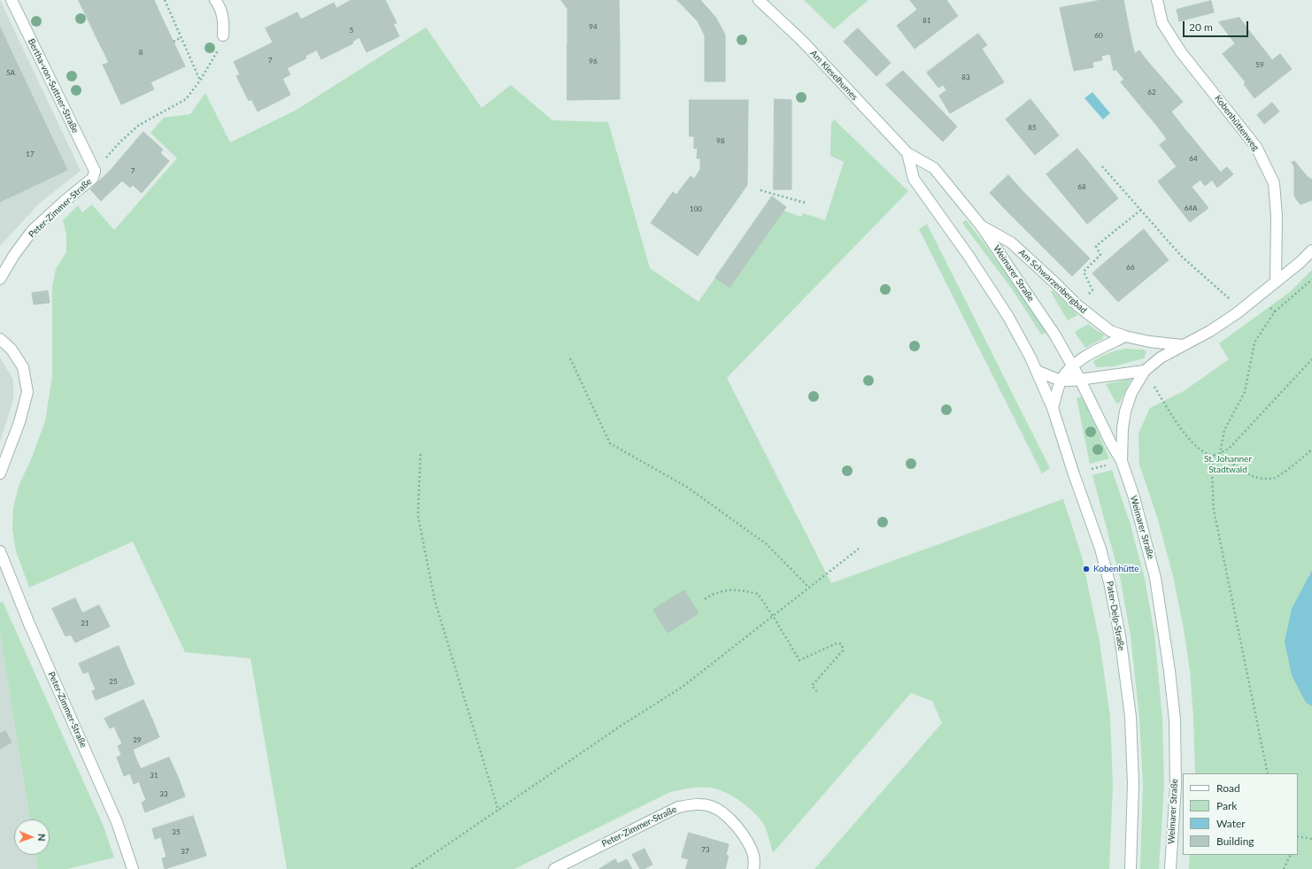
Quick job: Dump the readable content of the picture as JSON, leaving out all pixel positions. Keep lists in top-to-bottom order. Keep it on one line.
{"streets":{"street":["Am Kieselhumes","Bertha-von-Suttner-Straße","Kobenhüttenweg","Peter-Zimmer-Straße","Weimarer Straße","Am Schwarzenbergbad","Pater-Delp-Straße"]},"crossings":[["Am Kieselhumes","Weimarer Straße"],["Am Kieselhumes","Am Schwarzenbergbad"],["Am Kieselhumes","Pater-Delp-Straße"],["Bertha-von-Suttner-Straße","Peter-Zimmer-Straße"],["Weimarer Straße","Am Schwarzenbergbad"]],"parks":["St. Johanner Stadtwald"],"places":["Kobenhütte"],"house_numbers":["81","94","5","60","8","7","96","59","5A","83","62","85","98","17","64","7","68","64A","100","66","21","25","29","31","33","35","73","37"],"legend":["Road","Park","Water","Building"],"scale_bar":"20 m","north":"right"}
